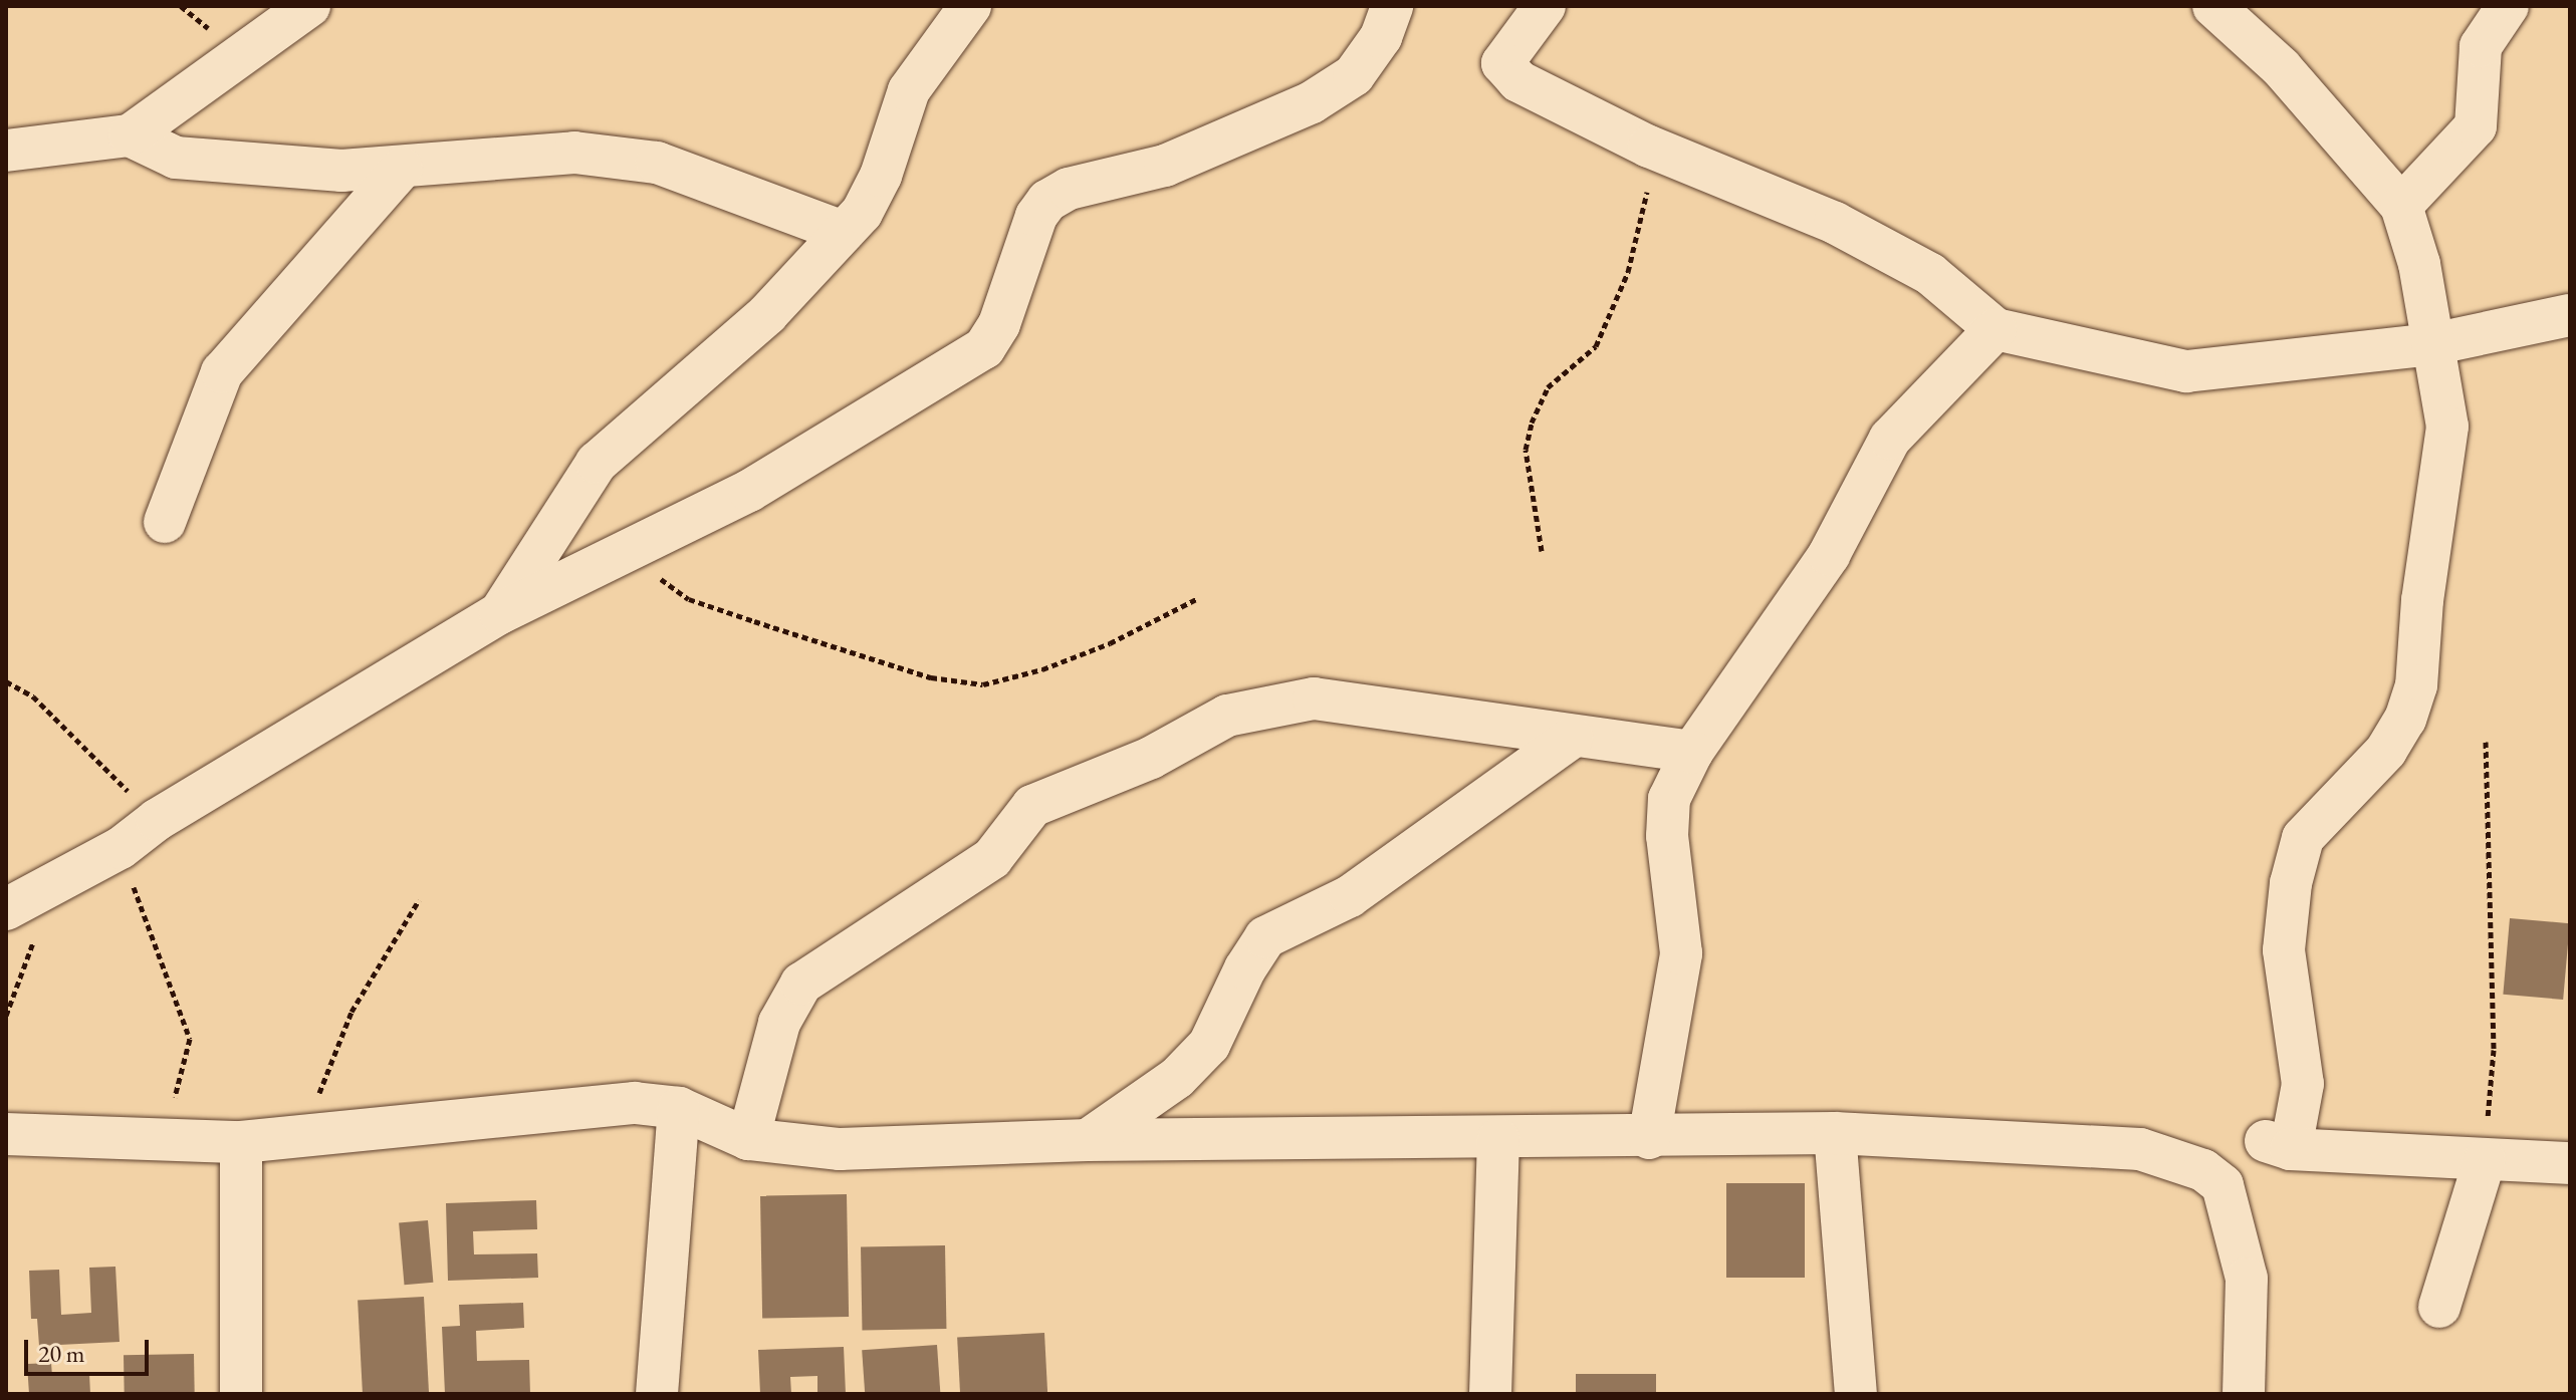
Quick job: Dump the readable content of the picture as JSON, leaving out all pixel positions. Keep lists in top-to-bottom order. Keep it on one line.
{"scale_bar":"20 m"}
